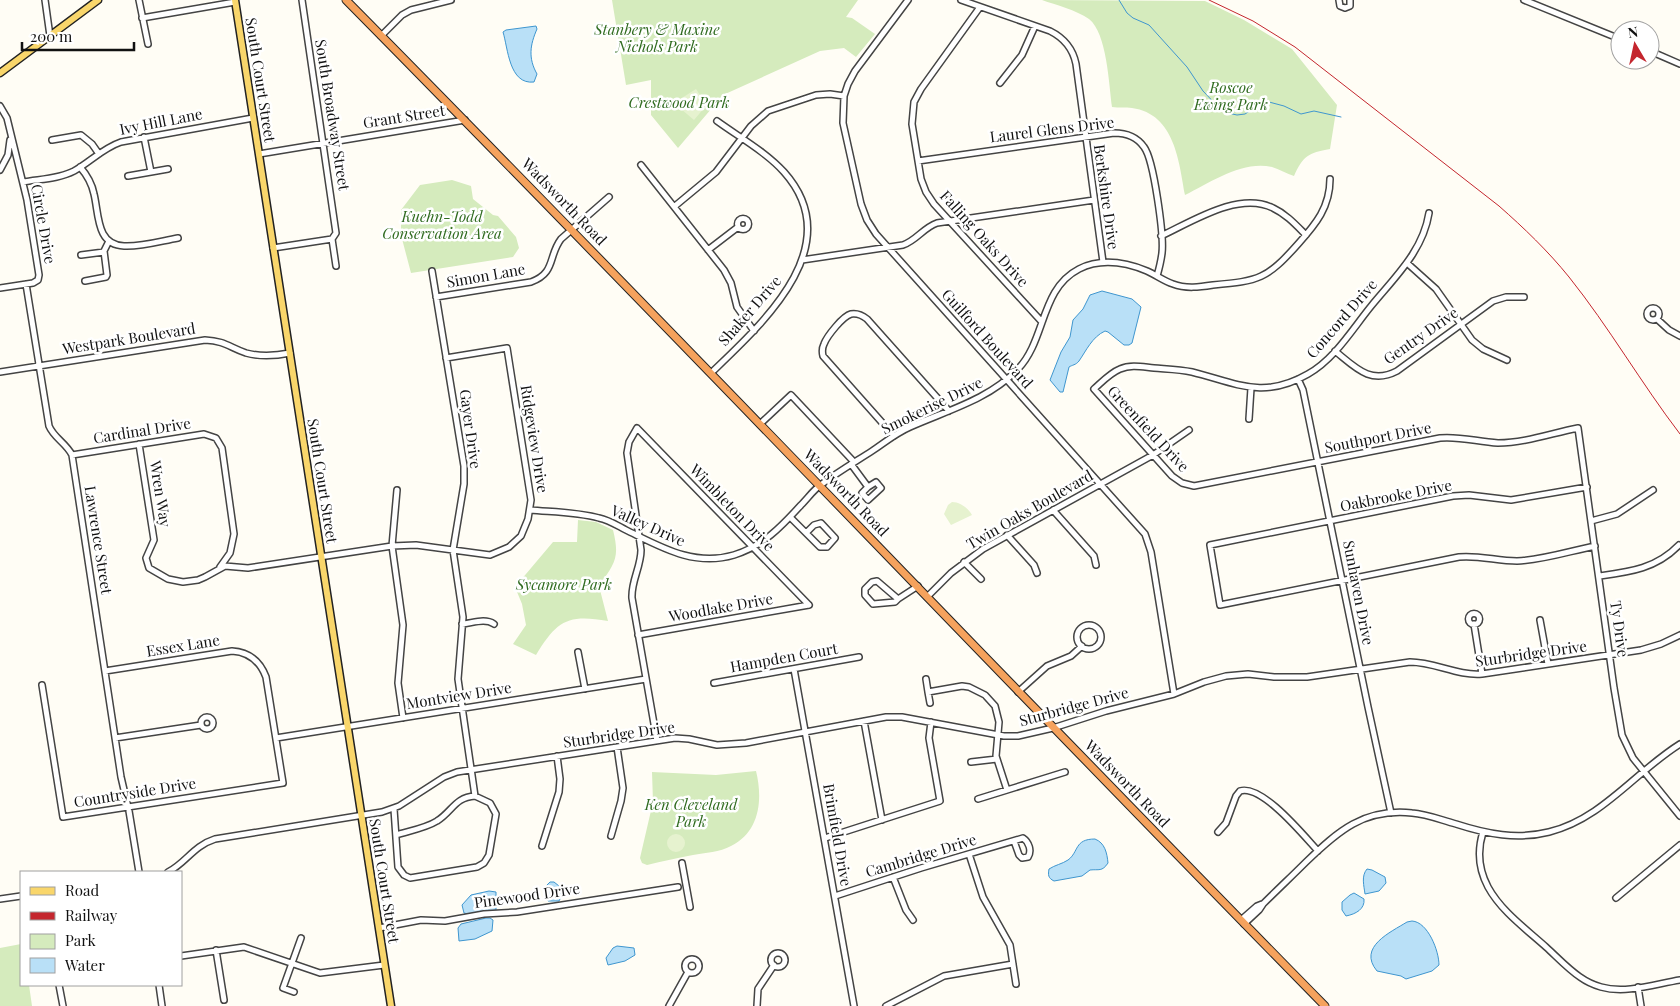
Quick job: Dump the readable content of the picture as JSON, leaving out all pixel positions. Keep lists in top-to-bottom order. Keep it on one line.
{"streets":{"highway":["Wadsworth Road"],"main road":["South Court Street"],"street":["South Broadway Street","Grant Street","Ivy Hill Lane","Laurel Glens Drive","Berkshire Drive","Circle Drive","Falling Oaks Drive","Simon Lane","Shaker Drive","Concord Drive","Gentry Drive","Westpark Boulevard","Guilford Boulevard","Smokerise Drive","Gayer Drive","Greenfield Drive","Cardinal Drive","Southport Drive","Ridgeview Drive","Wren Way","Oakbrooke Drive","Wimbleton Drive","Twin Oaks Boulevard","Valley Drive","Lawrence Street","Sunhaven Drive","Woodlake Drive","Ty Drive","Essex Lane","Sturbridge Drive","Hampden Court","Montview Drive","Countryside Drive","Brimfield Drive","Cambridge Drive","Pinewood Drive"]},"crossings":[["South Court Street","Grant Street"],["South Court Street","Ivy Hill Lane"],["South Court Street","Westpark Boulevard"],["South Court Street","Ridgeview Drive"],["South Court Street","Sturbridge Drive"],["South Court Street","Montview Drive"],["South Court Street","Pinewood Drive"],["South Broadway Street","Grant Street"],["Grant Street","Wadsworth Road"],["Ivy Hill Lane","Circle Drive"],["Laurel Glens Drive","Berkshire Drive"],["Laurel Glens Drive","Falling Oaks Drive"],["Laurel Glens Drive","Smokerise Drive"],["Berkshire Drive","Falling Oaks Drive"],["Berkshire Drive","Smokerise Drive"],["Wadsworth Road","Simon Lane"],["Wadsworth Road","Shaker Drive"],["Wadsworth Road","Smokerise Drive"],["Wadsworth Road","Twin Oaks Boulevard"],["Wadsworth Road","Valley Drive"],["Wadsworth Road","Sturbridge Drive"],["Falling Oaks Drive","Smokerise Drive"],["Simon Lane","Gayer Drive"],["Concord Drive","Gentry Drive"],["Concord Drive","Greenfield Drive"],["Concord Drive","Sunhaven Drive"],["Guilford Boulevard","Smokerise Drive"],["Guilford Boulevard","Twin Oaks Boulevard"],["Guilford Boulevard","Sturbridge Drive"],["Smokerise Drive","Valley Drive"],["Gayer Drive","Ridgeview Drive"],["Gayer Drive","Sturbridge Drive"],["Gayer Drive","Montview Drive"],["Greenfield Drive","Southport Drive"],["Greenfield Drive","Twin Oaks Boulevard"],["Cardinal Drive","Ridgeview Drive"],["Cardinal Drive","Wren Way"],["Cardinal Drive","Lawrence Street"],["Southport Drive","Sunhaven Drive"],["Southport Drive","Ty Drive"],["Ridgeview Drive","Wren Way"],["Ridgeview Drive","Valley Drive"],["Oakbrooke Drive","Sunhaven Drive"],["Oakbrooke Drive","Ty Drive"],["Wimbleton Drive","Valley Drive"],["Wimbleton Drive","Woodlake Drive"],["Lawrence Street","Essex Lane"],["Lawrence Street","Countryside Drive"],["Sunhaven Drive","Sturbridge Drive"],["Ty Drive","Sturbridge Drive"],["Essex Lane","Montview Drive"],["Essex Lane","Countryside Drive"],["Sturbridge Drive","Brimfield Drive"],["Hampden Court","Brimfield Drive"],["Brimfield Drive","Cambridge Drive"]],"parks":["Stanbery & Maxine Nichols Park","Roscoe Ewing Park","Crestwood Park","Kuehn-Todd Conservation Area","Sycamore Park","Ken Cleveland Park"],"legend":["Road","Railway","Park","Water"],"scale_bar":"200 m","north":"top"}
